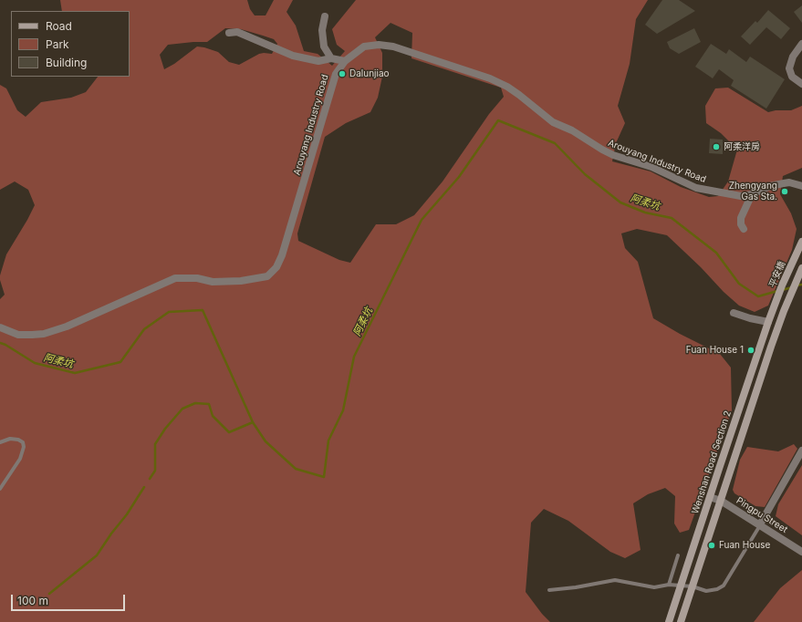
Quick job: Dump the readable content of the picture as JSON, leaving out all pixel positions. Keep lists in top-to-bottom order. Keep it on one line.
{"streets":{"main road":["平安橋","Wenshan Road Section 2"],"street":["Arouyang Industry Road","Pingpu Street"]},"crossings":[["平安橋","Wenshan Road Section 2"],["Wenshan Road Section 2","Pingpu Street"]],"water":["阿柔坑"],"places":["Dalunjiao","阿柔洋房","Zhengyang Gas Sta.","Fuan House 1","Fuan House"],"legend":["Road","Park","Building"],"scale_bar":"100 m"}
